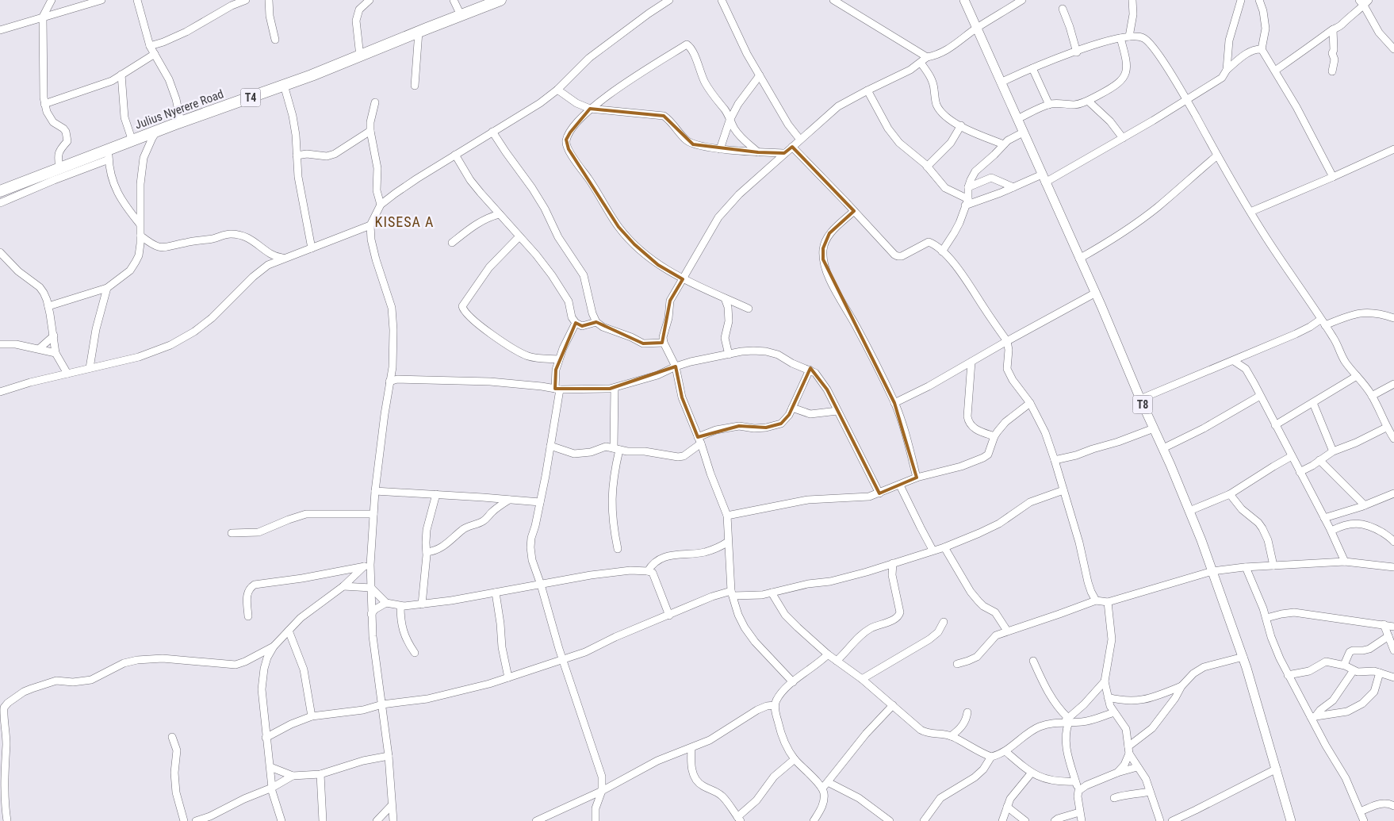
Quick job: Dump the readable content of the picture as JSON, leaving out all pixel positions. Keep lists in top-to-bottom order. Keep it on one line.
{"streets":{"highway":["T4","Julius Nyerere Road"],"main road":["T8"]},"districts":["KISESA A"]}
